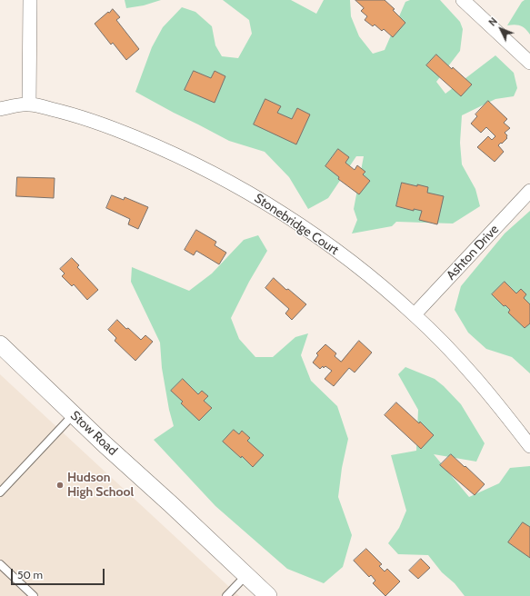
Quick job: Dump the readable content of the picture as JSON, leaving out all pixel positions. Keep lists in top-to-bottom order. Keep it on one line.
{"streets":{"street":["Stonebridge Court","Ashton Drive","Stow Road"]},"crossings":[["Stonebridge Court","Ashton Drive"]],"places":["Hudson High School"],"scale_bar":"50 m","north":"top left"}
